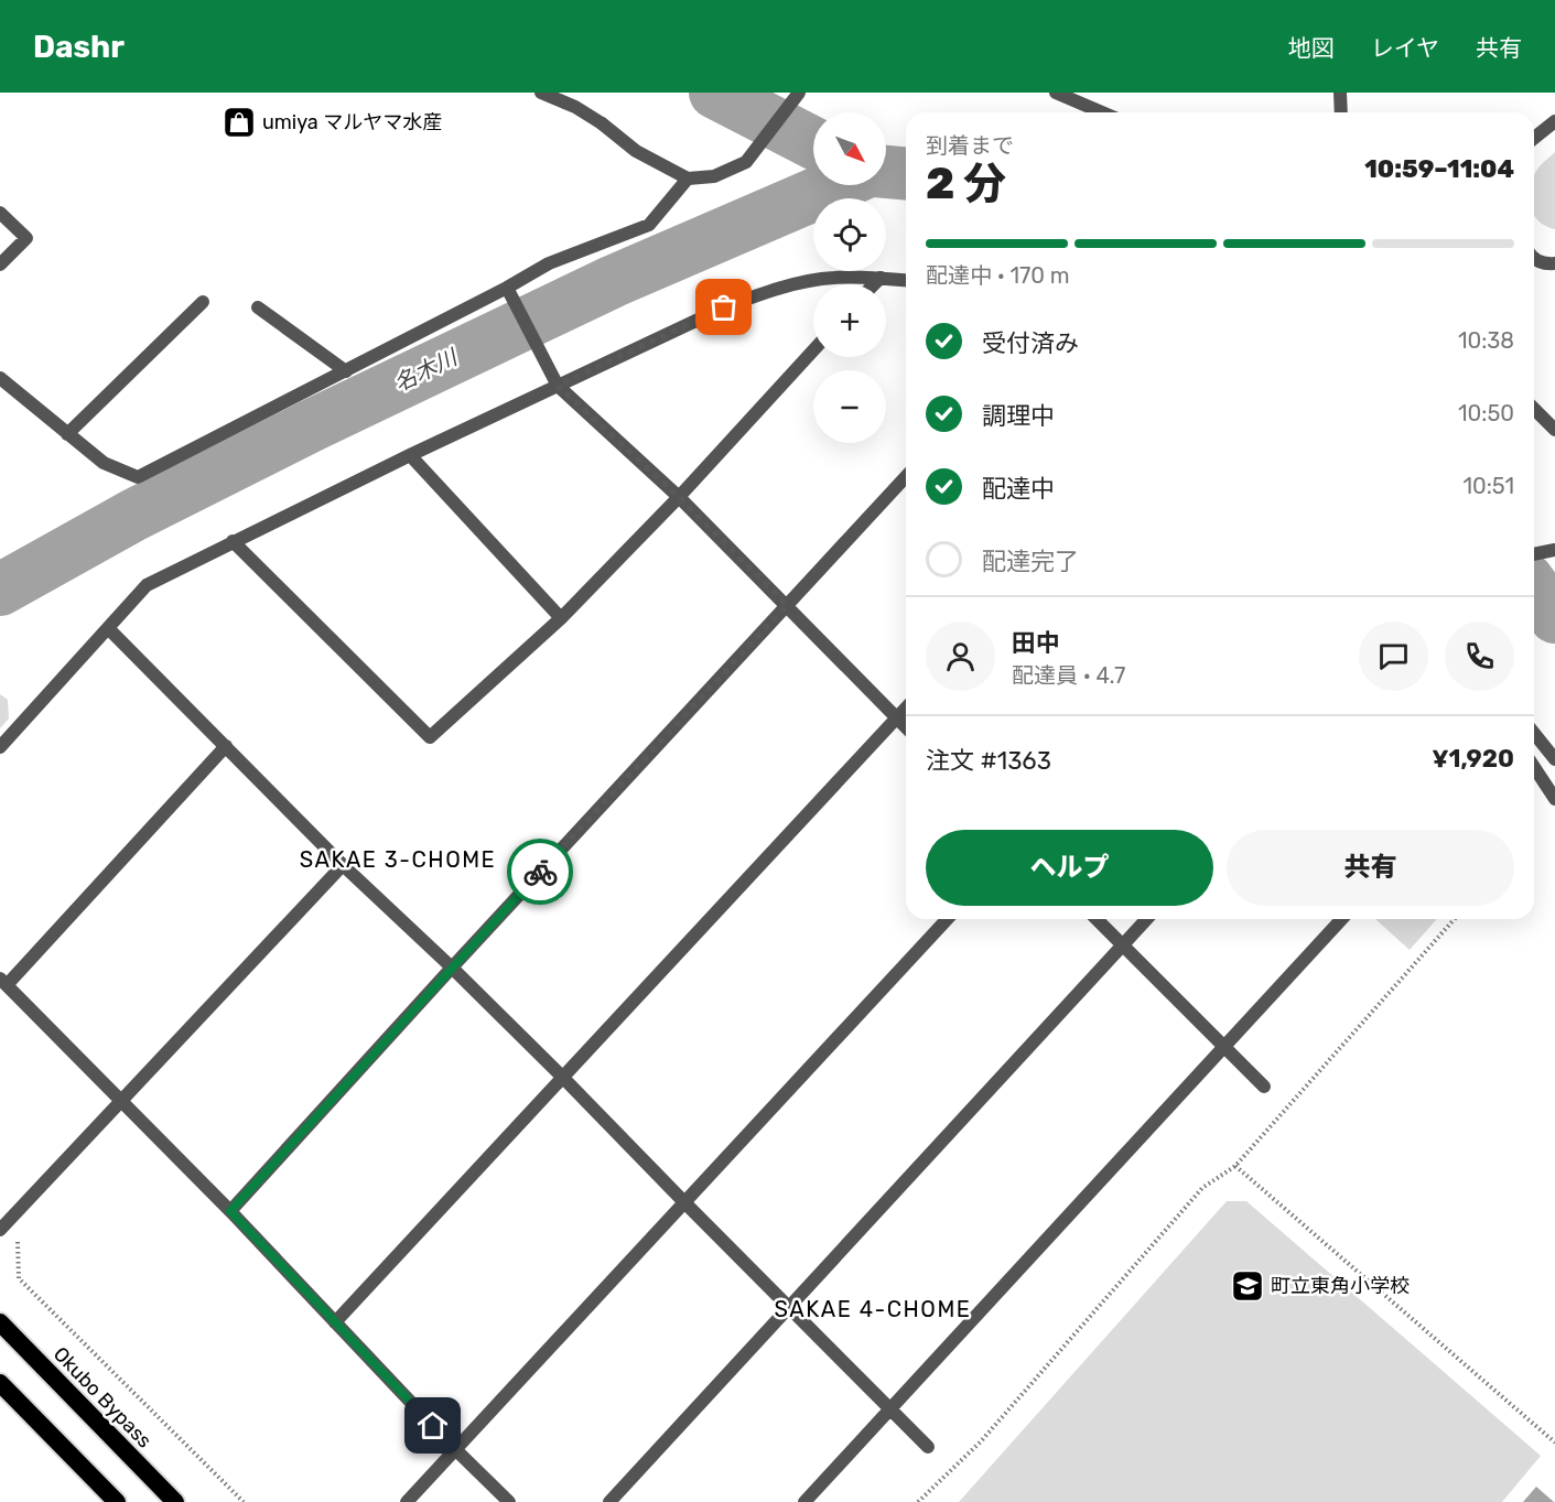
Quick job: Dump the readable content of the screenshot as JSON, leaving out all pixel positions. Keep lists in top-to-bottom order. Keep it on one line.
{"streets":{"highway":["Okubo Bypass"]},"districts":["SAKAE 3-CHOME","SAKAE 4-CHOME"],"water":["名木川"],"places":{"shop":["umiya マルヤマ水産"],"school or university":["町立東角小学校"]},"north":"bottom right","page":{"header":"Dashr","nav":["地図","レイヤ","共有"],"map_buttons":["+","−"],"heading":["2 分","到着まで","10:59–11:04"],"panel":["田中","配達員 · 4.7","注文 #1363","¥1,920"],"bar":"配達中 · 170 m","list":[["受付済み","10:38"],["調理中","10:50"],["配達中","10:51"],"配達完了"],"buttons":["ヘルプ","共有"]}}
